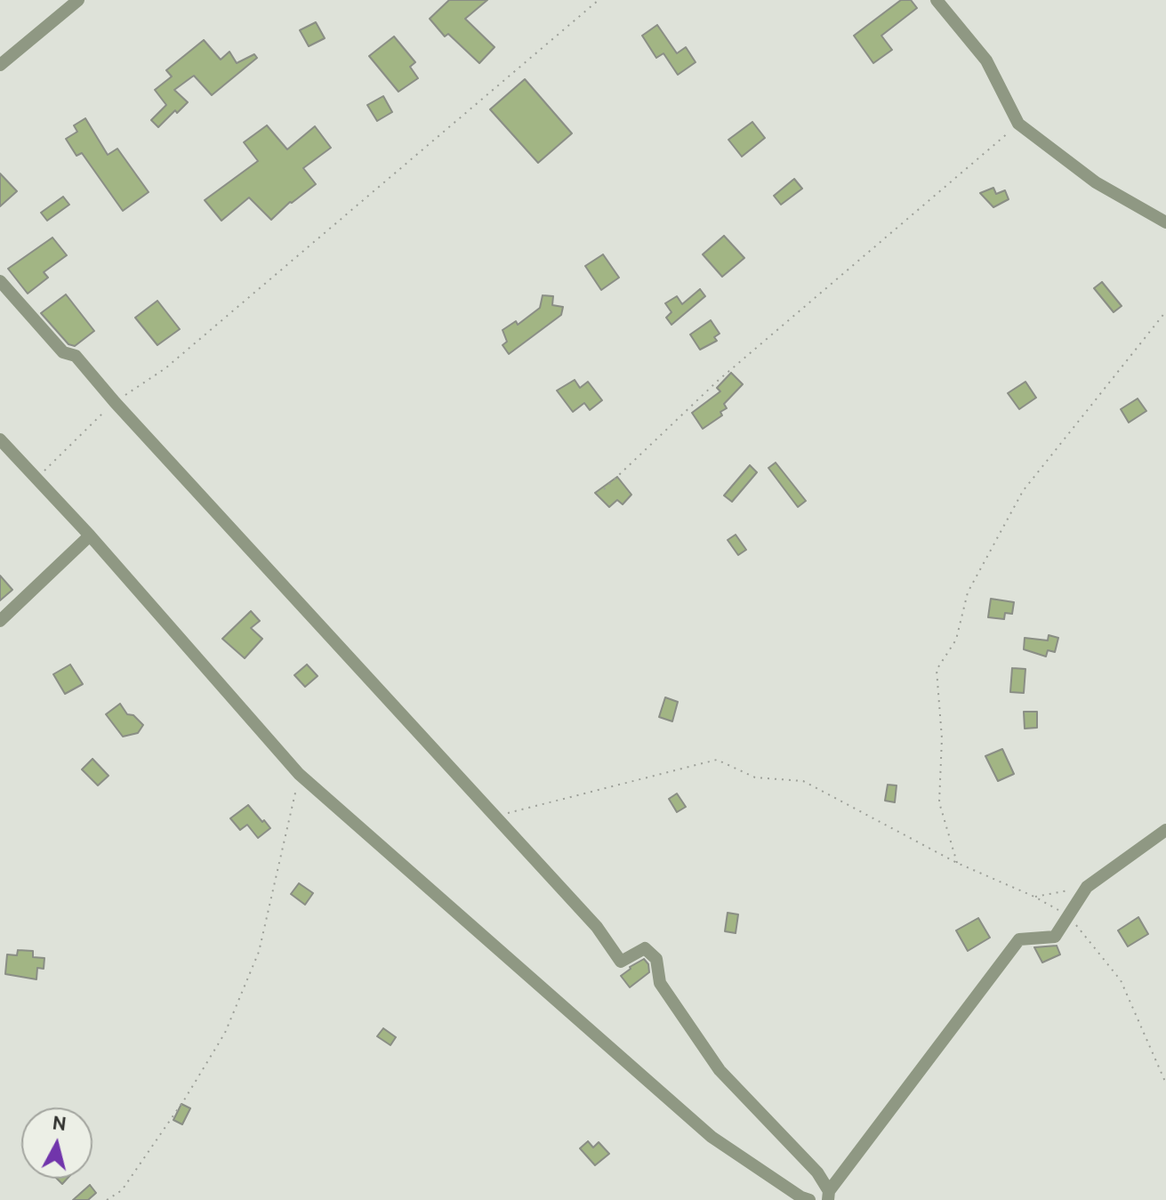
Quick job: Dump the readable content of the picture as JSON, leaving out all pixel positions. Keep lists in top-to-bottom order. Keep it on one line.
{"north":"top"}
